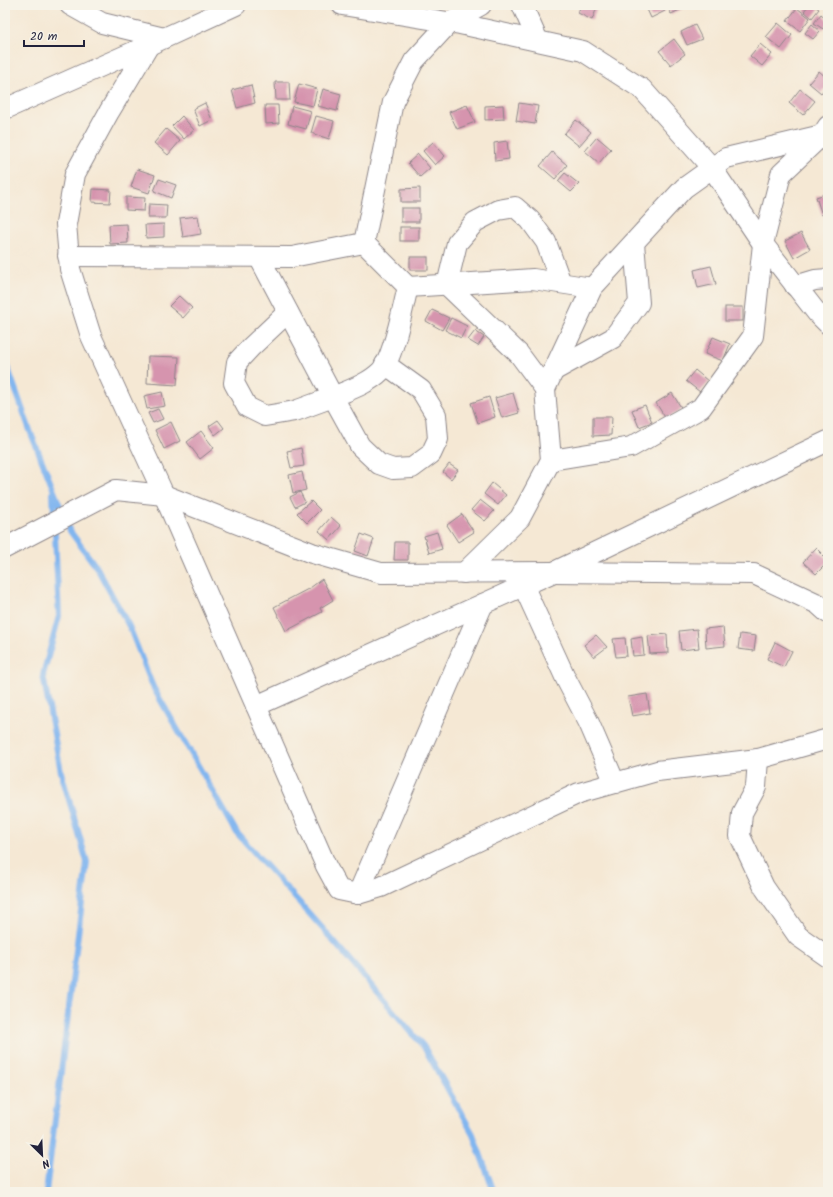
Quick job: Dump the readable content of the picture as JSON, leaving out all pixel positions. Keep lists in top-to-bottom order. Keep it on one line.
{"scale_bar":"20 m","north":"bottom right"}
